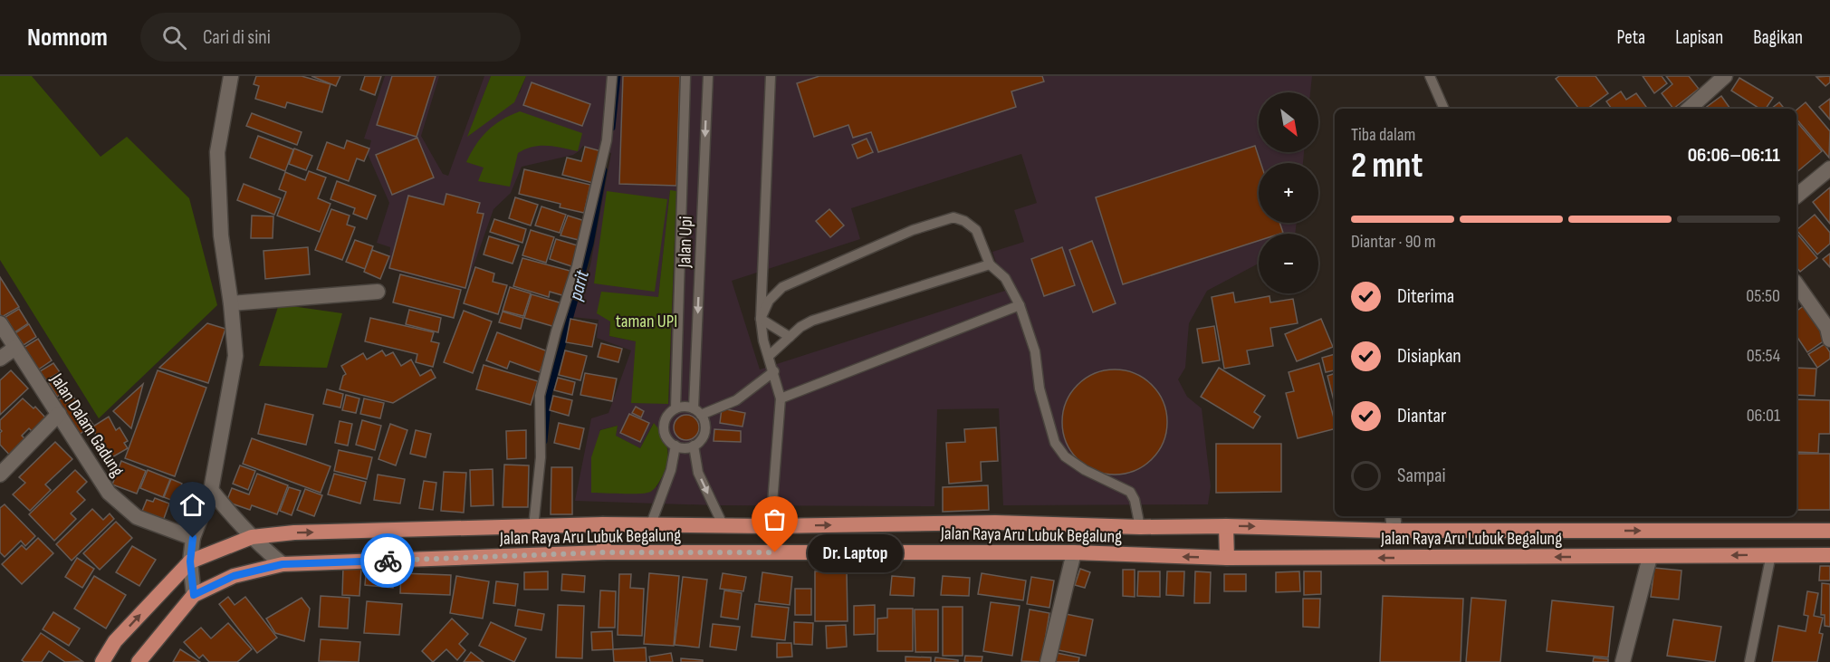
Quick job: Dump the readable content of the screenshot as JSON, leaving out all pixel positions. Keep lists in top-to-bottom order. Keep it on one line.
{"streets":{"main road":["Jalan Raya Aru Lubuk Begalung"],"street":["Jalan Dalam Gadung"],"lane":["Jalan Upi"]},"water":["parit"],"parks":["taman UPI"],"places":["Dr. Laptop"],"north":"bottom right","page":{"header":"Nomnom","search":"Cari di sini","nav":["Peta","Lapisan","Bagikan"],"map_buttons":["+","−"],"heading":["2 mnt","Tiba dalam","06:06–06:11"],"bar":"Diantar · 90 m","list":[["Diterima","05:50"],["Disiapkan","05:54"],["Diantar","06:01"],"Sampai"],"bubble":"Dr. Laptop"}}
